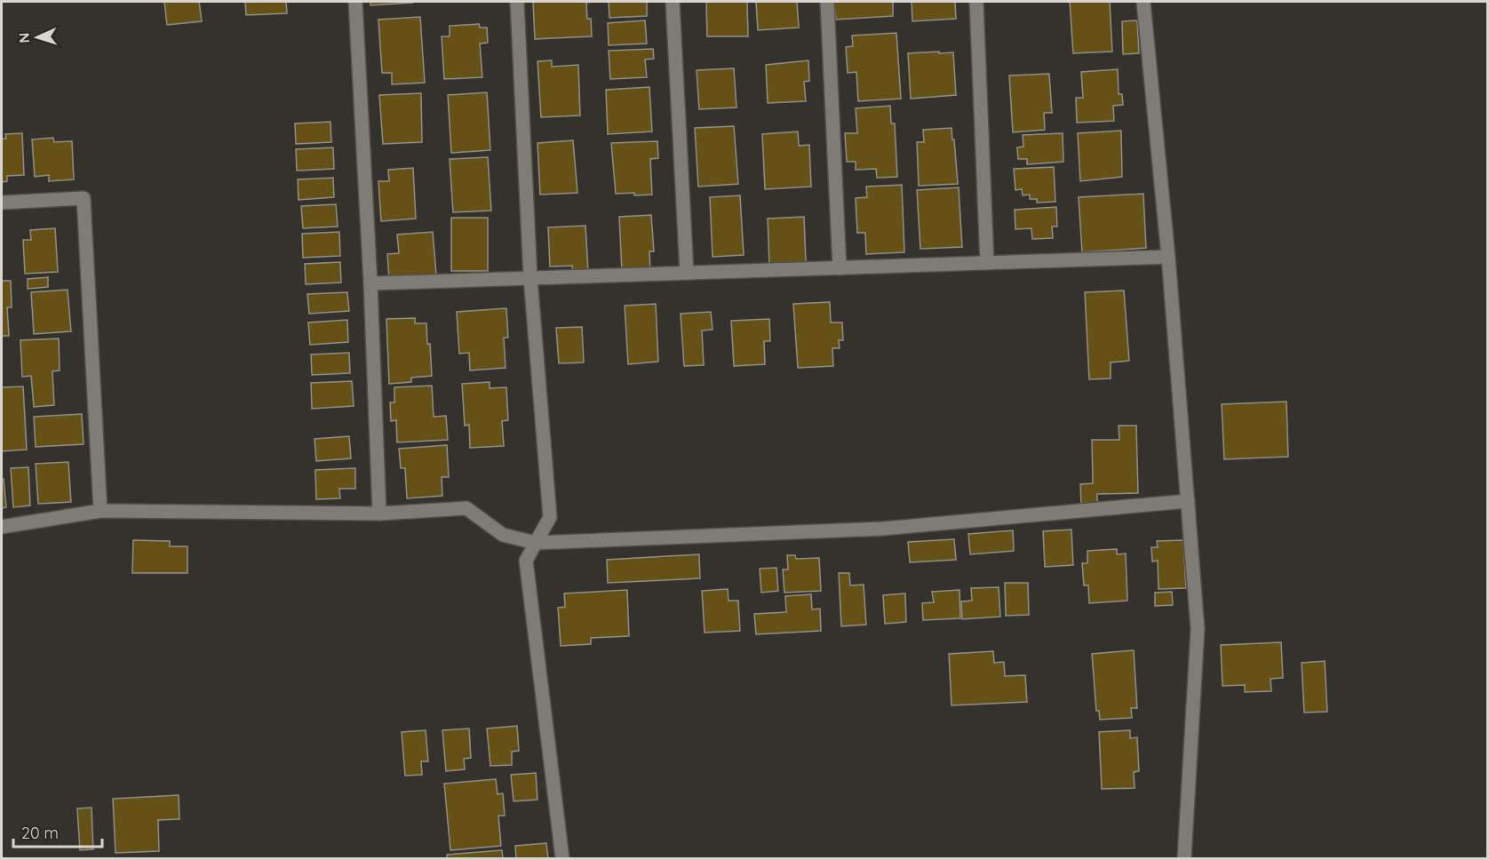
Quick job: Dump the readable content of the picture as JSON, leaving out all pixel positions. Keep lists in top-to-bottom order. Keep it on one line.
{"scale_bar":"20 m","north":"left"}
